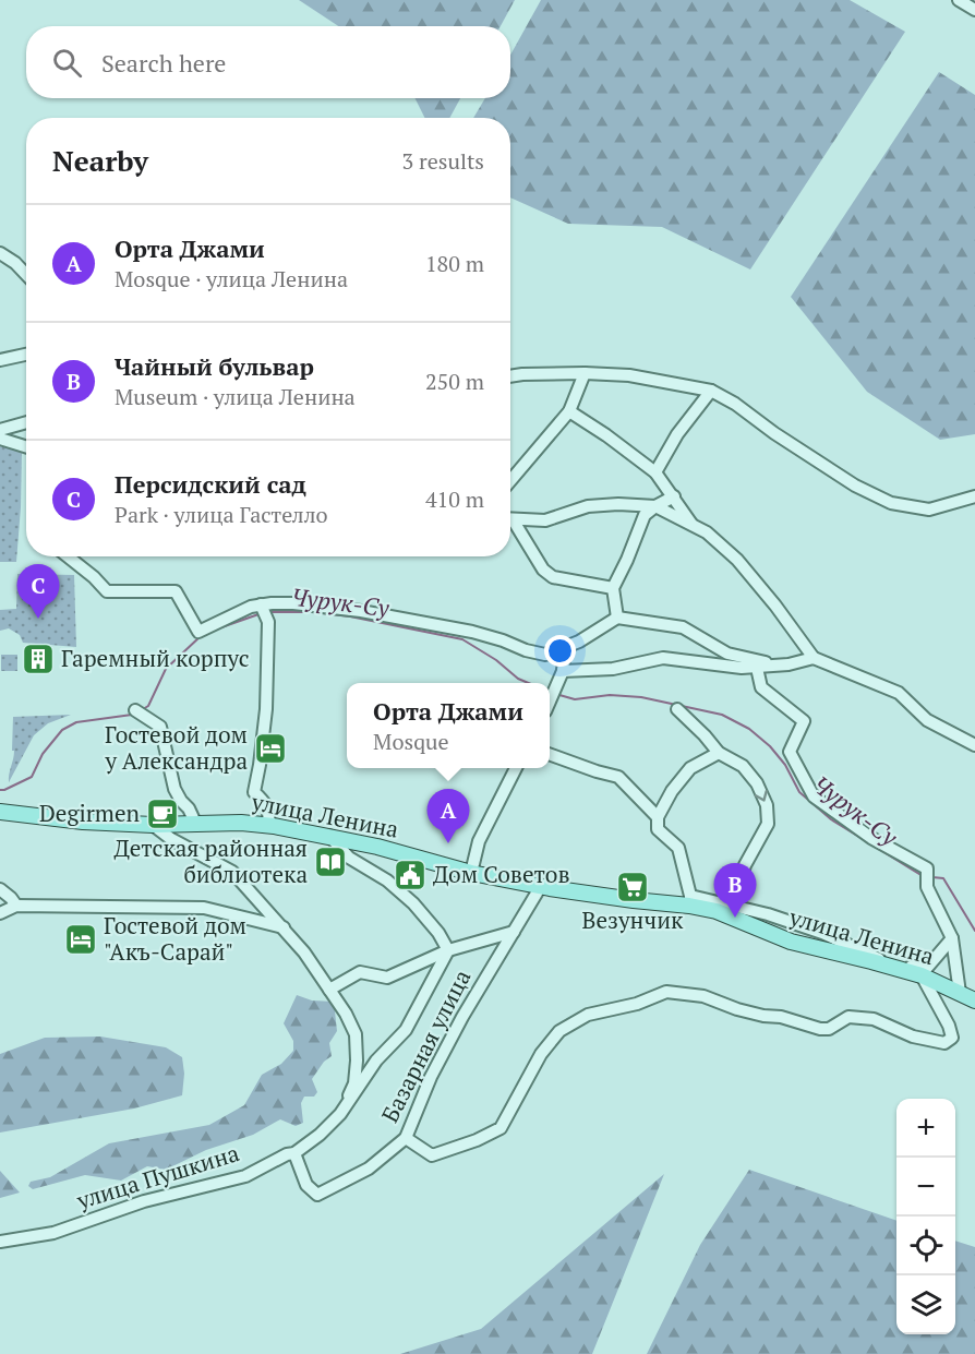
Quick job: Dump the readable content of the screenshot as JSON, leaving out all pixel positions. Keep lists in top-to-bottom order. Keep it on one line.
{"streets":{"main road":["улица Ленина"],"street":["Базарная улица","улица Пушкина"]},"crossings":[["улица Ленина","Базарная улица"],["Базарная улица","улица Пушкина"]],"water":["Чурук-Су"],"places":{"building":["Гаремный корпус"],"hotel":["Гостевой дом у Александра","Гостевой дом \"Акъ-Сарай\""],"cafe":["Degirmen"],"library":["Детская районная библиотека"],"public building":["Дом Советов"],"supermarket":["Везунчик"]},"page":{"search":"Search here","heading":["Nearby","3 results"],"list":[{"mark":"A","name":"Орта Джами","note":"Mosque · улица Ленина","value":"180 m"},{"mark":"B","name":"Чайный бульвар","note":"Museum · улица Ленина","value":"250 m"},{"mark":"C","name":"Персидский сад","note":"Park · улица Гастелло","value":"410 m"}],"pins":["C","A","B"],"popup":["Орта Джами","Mosque"],"map_buttons":["+","−"]}}
